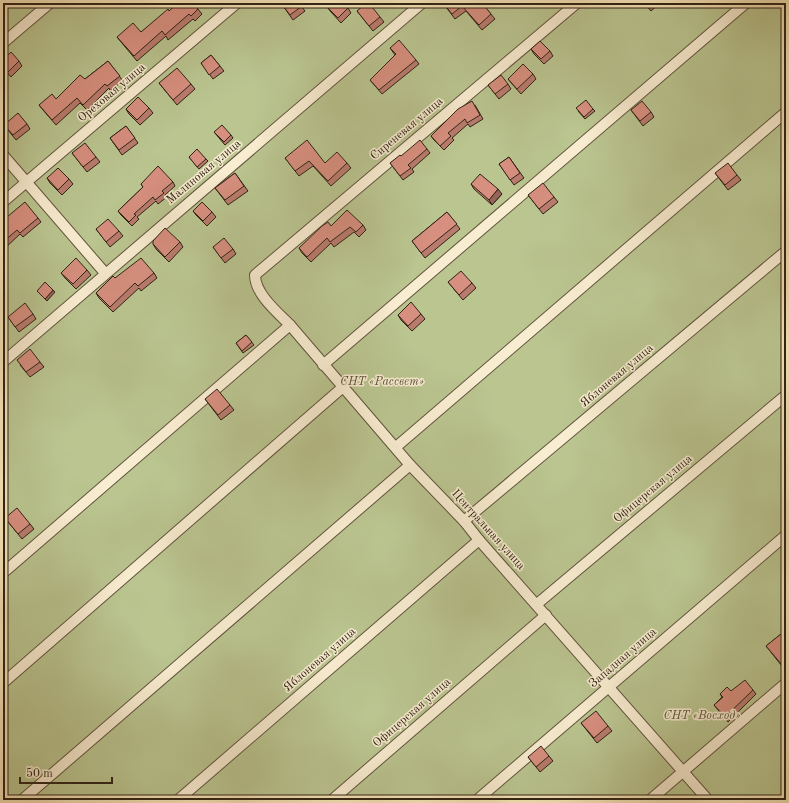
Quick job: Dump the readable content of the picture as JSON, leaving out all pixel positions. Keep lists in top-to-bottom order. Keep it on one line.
{"streets":{"street":["Ореховая улица","Сиреневая улица","Малиновая улица","Яблоневая улица","Офицерская улица","Центральная улица","Западная улица"]},"crossings":[["Сиреневая улица","Центральная улица"],["Яблоневая улица","Центральная улица"],["Офицерская улица","Центральная улица"],["Центральная улица","Западная улица"]],"parks":["СНТ «Рассвет»","СНТ «Восход»"],"scale_bar":"50 m"}
